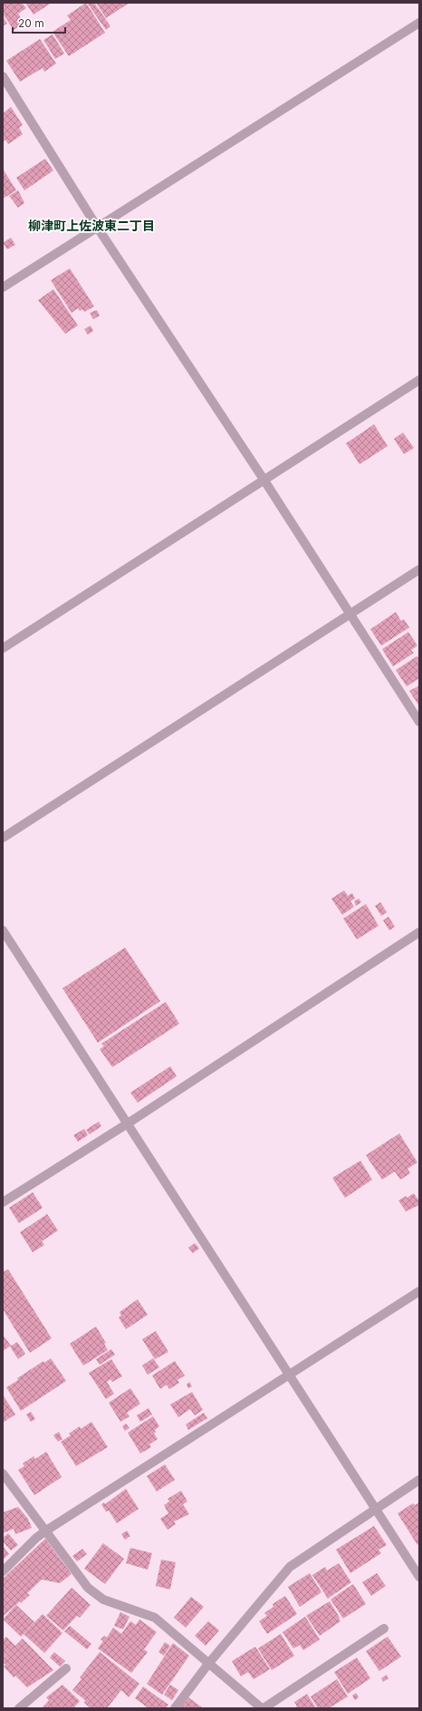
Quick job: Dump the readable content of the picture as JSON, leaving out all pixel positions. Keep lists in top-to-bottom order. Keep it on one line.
{"districts":["柳津町上佐波東二丁目"],"scale_bar":"20 m"}
